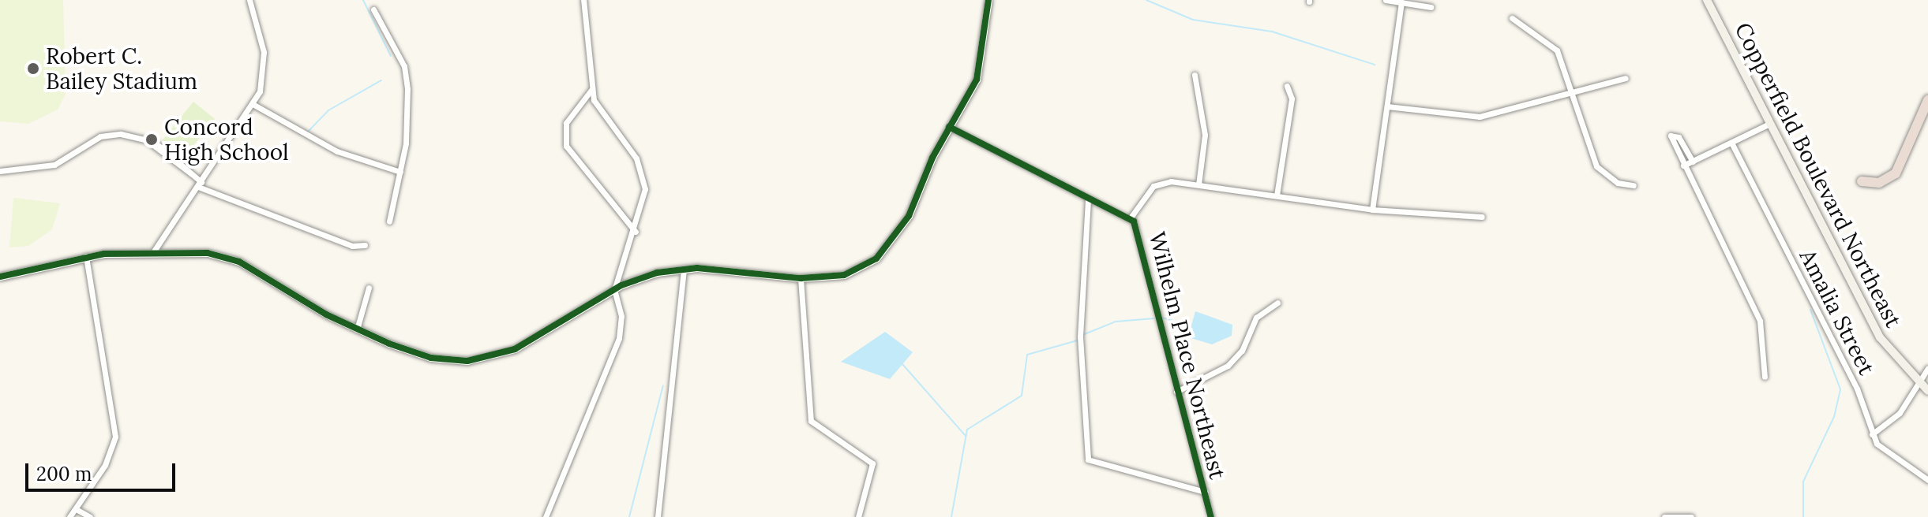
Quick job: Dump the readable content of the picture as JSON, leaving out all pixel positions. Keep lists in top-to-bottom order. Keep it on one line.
{"streets":{"main road":["Copperfield Boulevard Northeast"],"street":["Amalia Street","Wilhelm Place Northeast"]},"places":["Robert C. Bailey Stadium","Concord High School"],"scale_bar":"200 m"}
